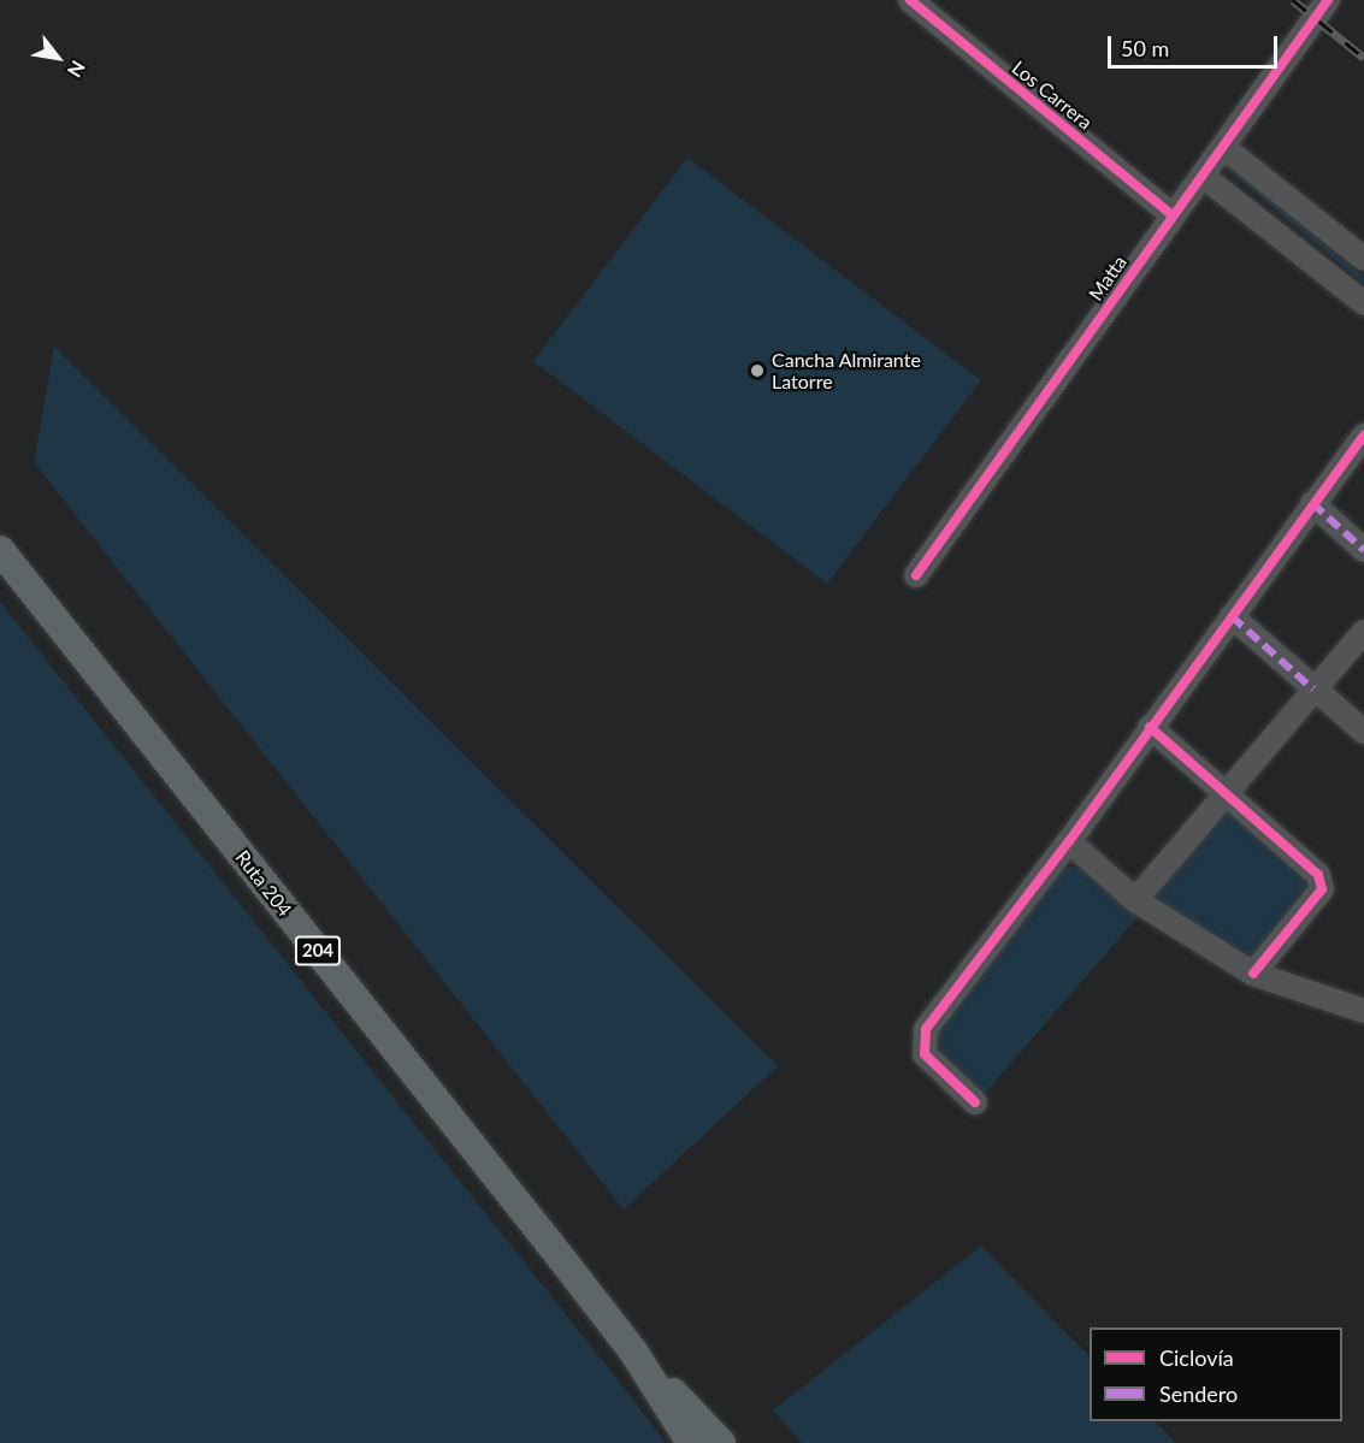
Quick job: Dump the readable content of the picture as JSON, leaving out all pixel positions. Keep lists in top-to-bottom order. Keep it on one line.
{"streets":{"main road":["Ruta 204","204"],"street":["Los Carrera","Matta"]},"crossings":[["Los Carrera","Matta"]],"places":["Cancha Almirante Latorre"],"legend":["Ciclovía","Sendero"],"scale_bar":"50 m","north":"bottom right"}
